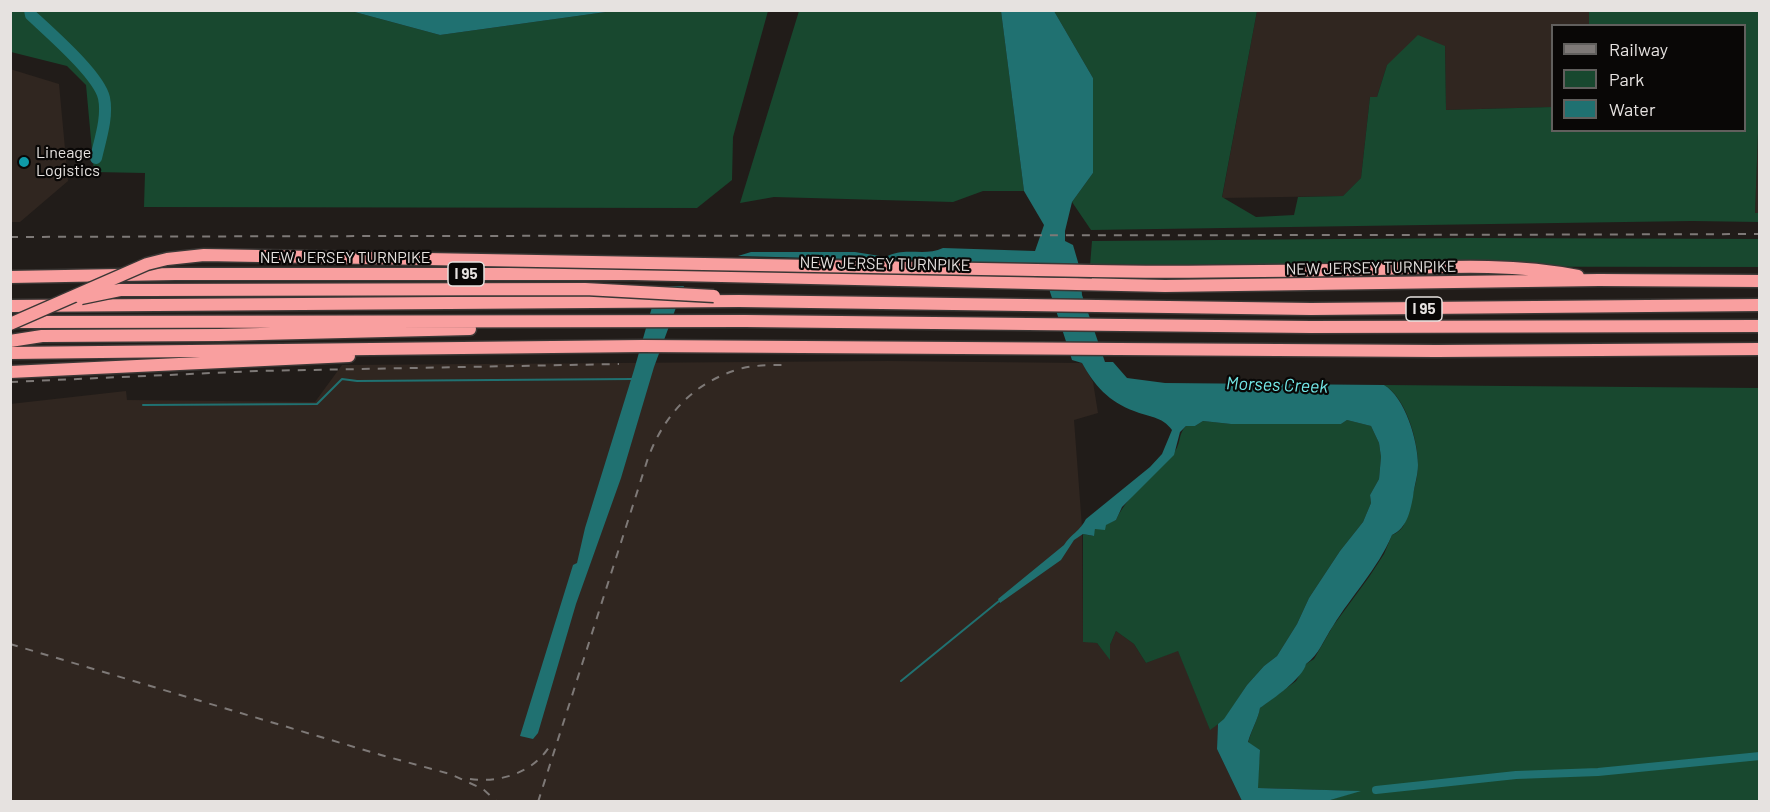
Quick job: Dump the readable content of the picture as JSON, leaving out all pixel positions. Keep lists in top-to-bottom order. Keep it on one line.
{"streets":{"highway":["NEW JERSEY TURNPIKE","I 95"]},"water":["Morses Creek"],"places":["Lineage Logistics"],"legend":["Railway","Park","Water"]}
